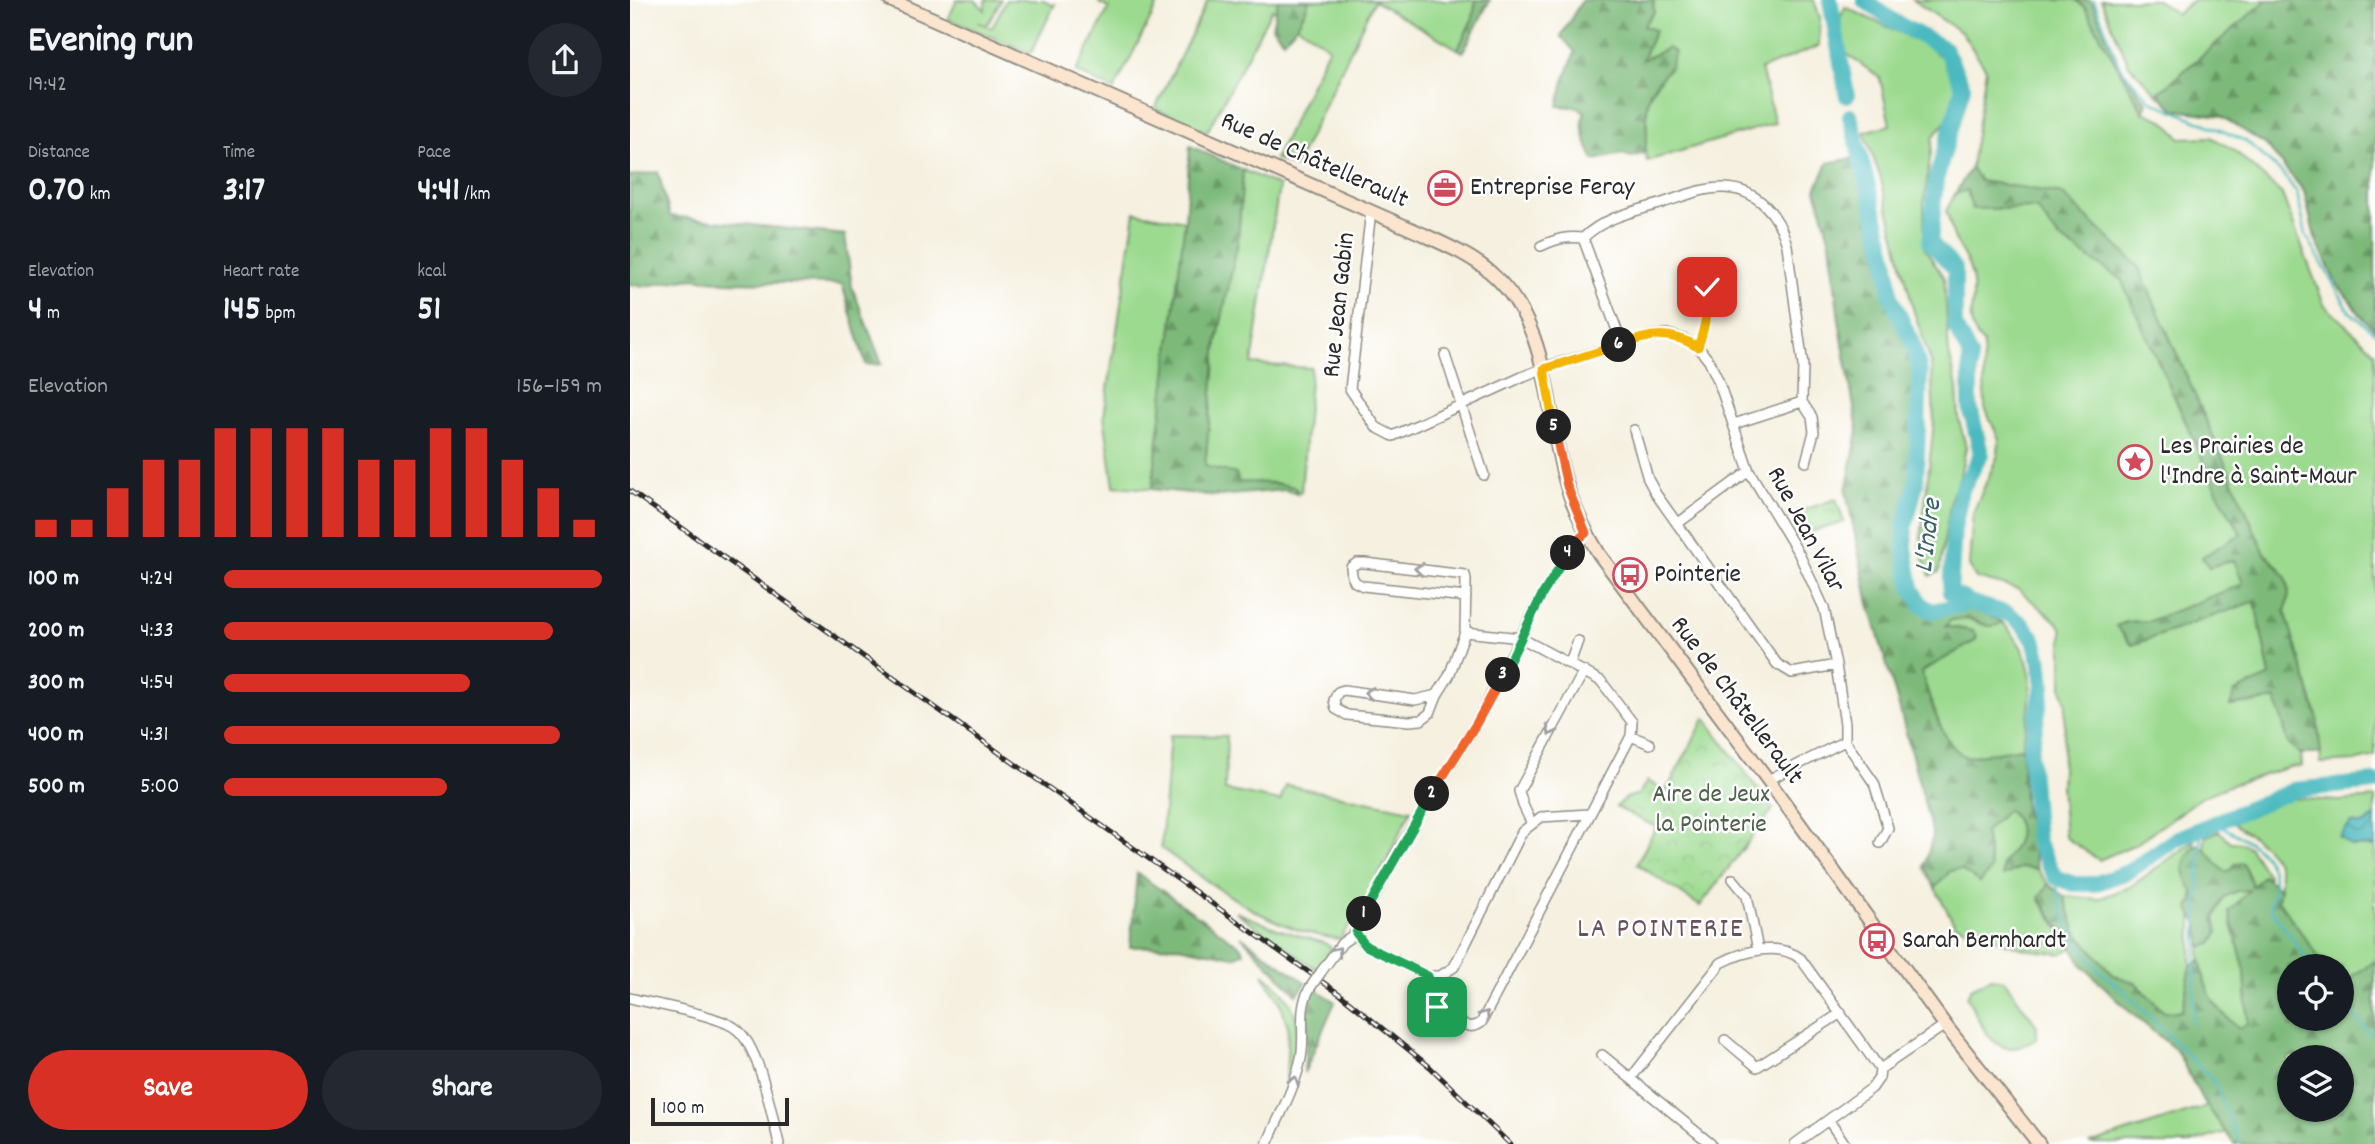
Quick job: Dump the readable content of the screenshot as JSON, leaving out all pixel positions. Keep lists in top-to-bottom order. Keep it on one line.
{"streets":{"main road":["Rue de Châtellerault"],"street":["Rue Jean Gabin","Rue Jean Vilar"]},"crossings":[["Rue de Châtellerault","Rue Jean Gabin"]],"districts":["LA POINTERIE"],"water":["L'Indre"],"parks":["Aire de Jeux la Pointerie"],"places":{"office":["Entreprise Feray"],"place":["Les Prairies de l'Indre à Saint-Maur"],"bus stop":["Pointerie","Sarah Bernhardt"]},"scale_bar":"100 m","page":{"heading":["Evening run","19:42"],"stats":[["Distance","0.70 km"],["Time","3:17"],["Pace","4:41 /km"],["Elevation","4 m"],["Heart rate","145 bpm"],["kcal","51"]],"pins":["6","5","4","3","2","1"],"chart":["Elevation","156–159 m"],"list":[{"name":"100 m","note":"4:24"},{"name":"200 m","note":"4:33"},{"name":"300 m","note":"4:54"},{"name":"400 m","note":"4:31"},{"name":"500 m","note":"5:00"}],"buttons":["Save","Share"],"scale":"100 m"}}
